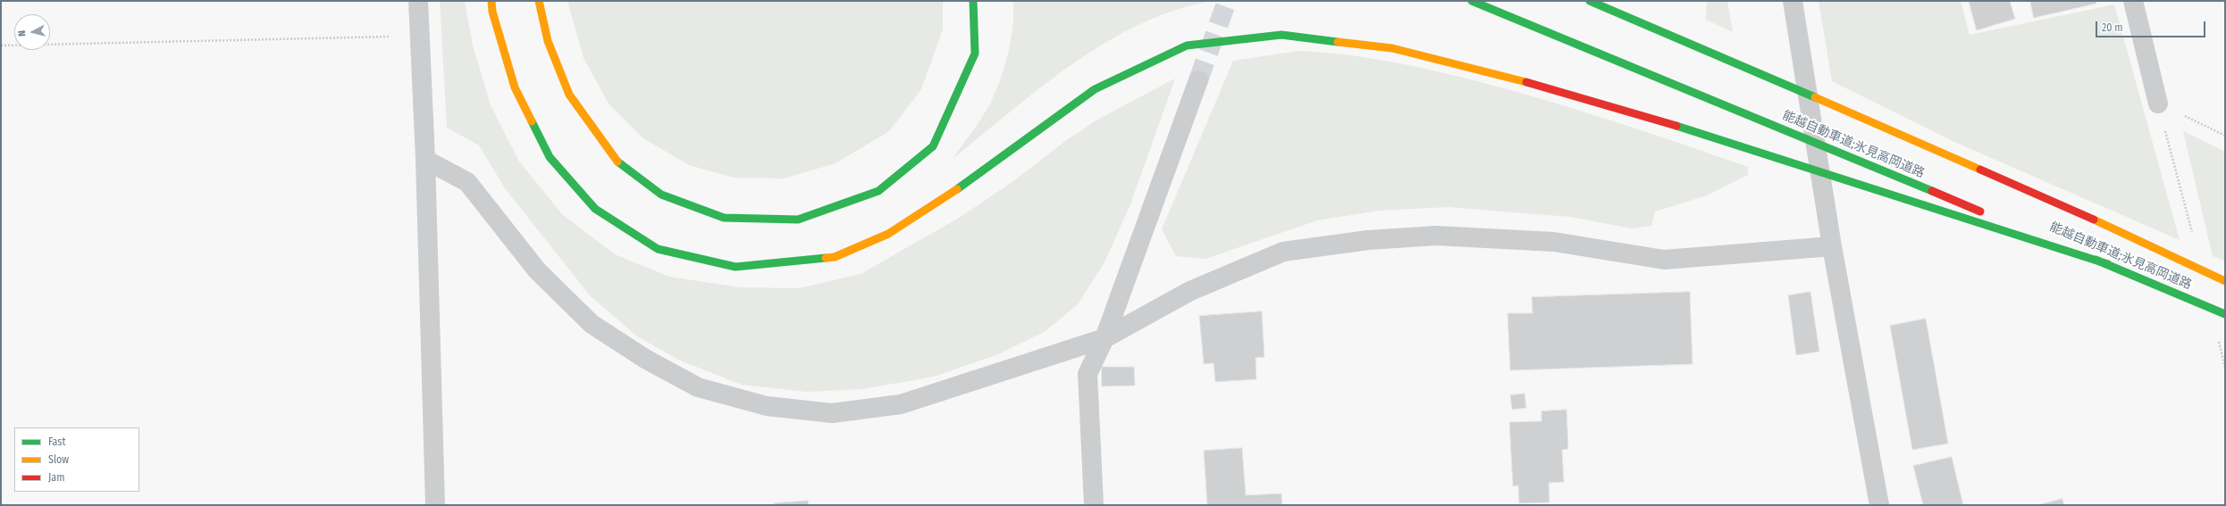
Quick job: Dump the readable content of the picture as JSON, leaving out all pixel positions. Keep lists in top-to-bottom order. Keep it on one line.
{"streets":{"highway":["能越自動車道;氷見高岡道路"]},"legend":["Fast","Slow","Jam"],"scale_bar":"20 m","north":"left"}
